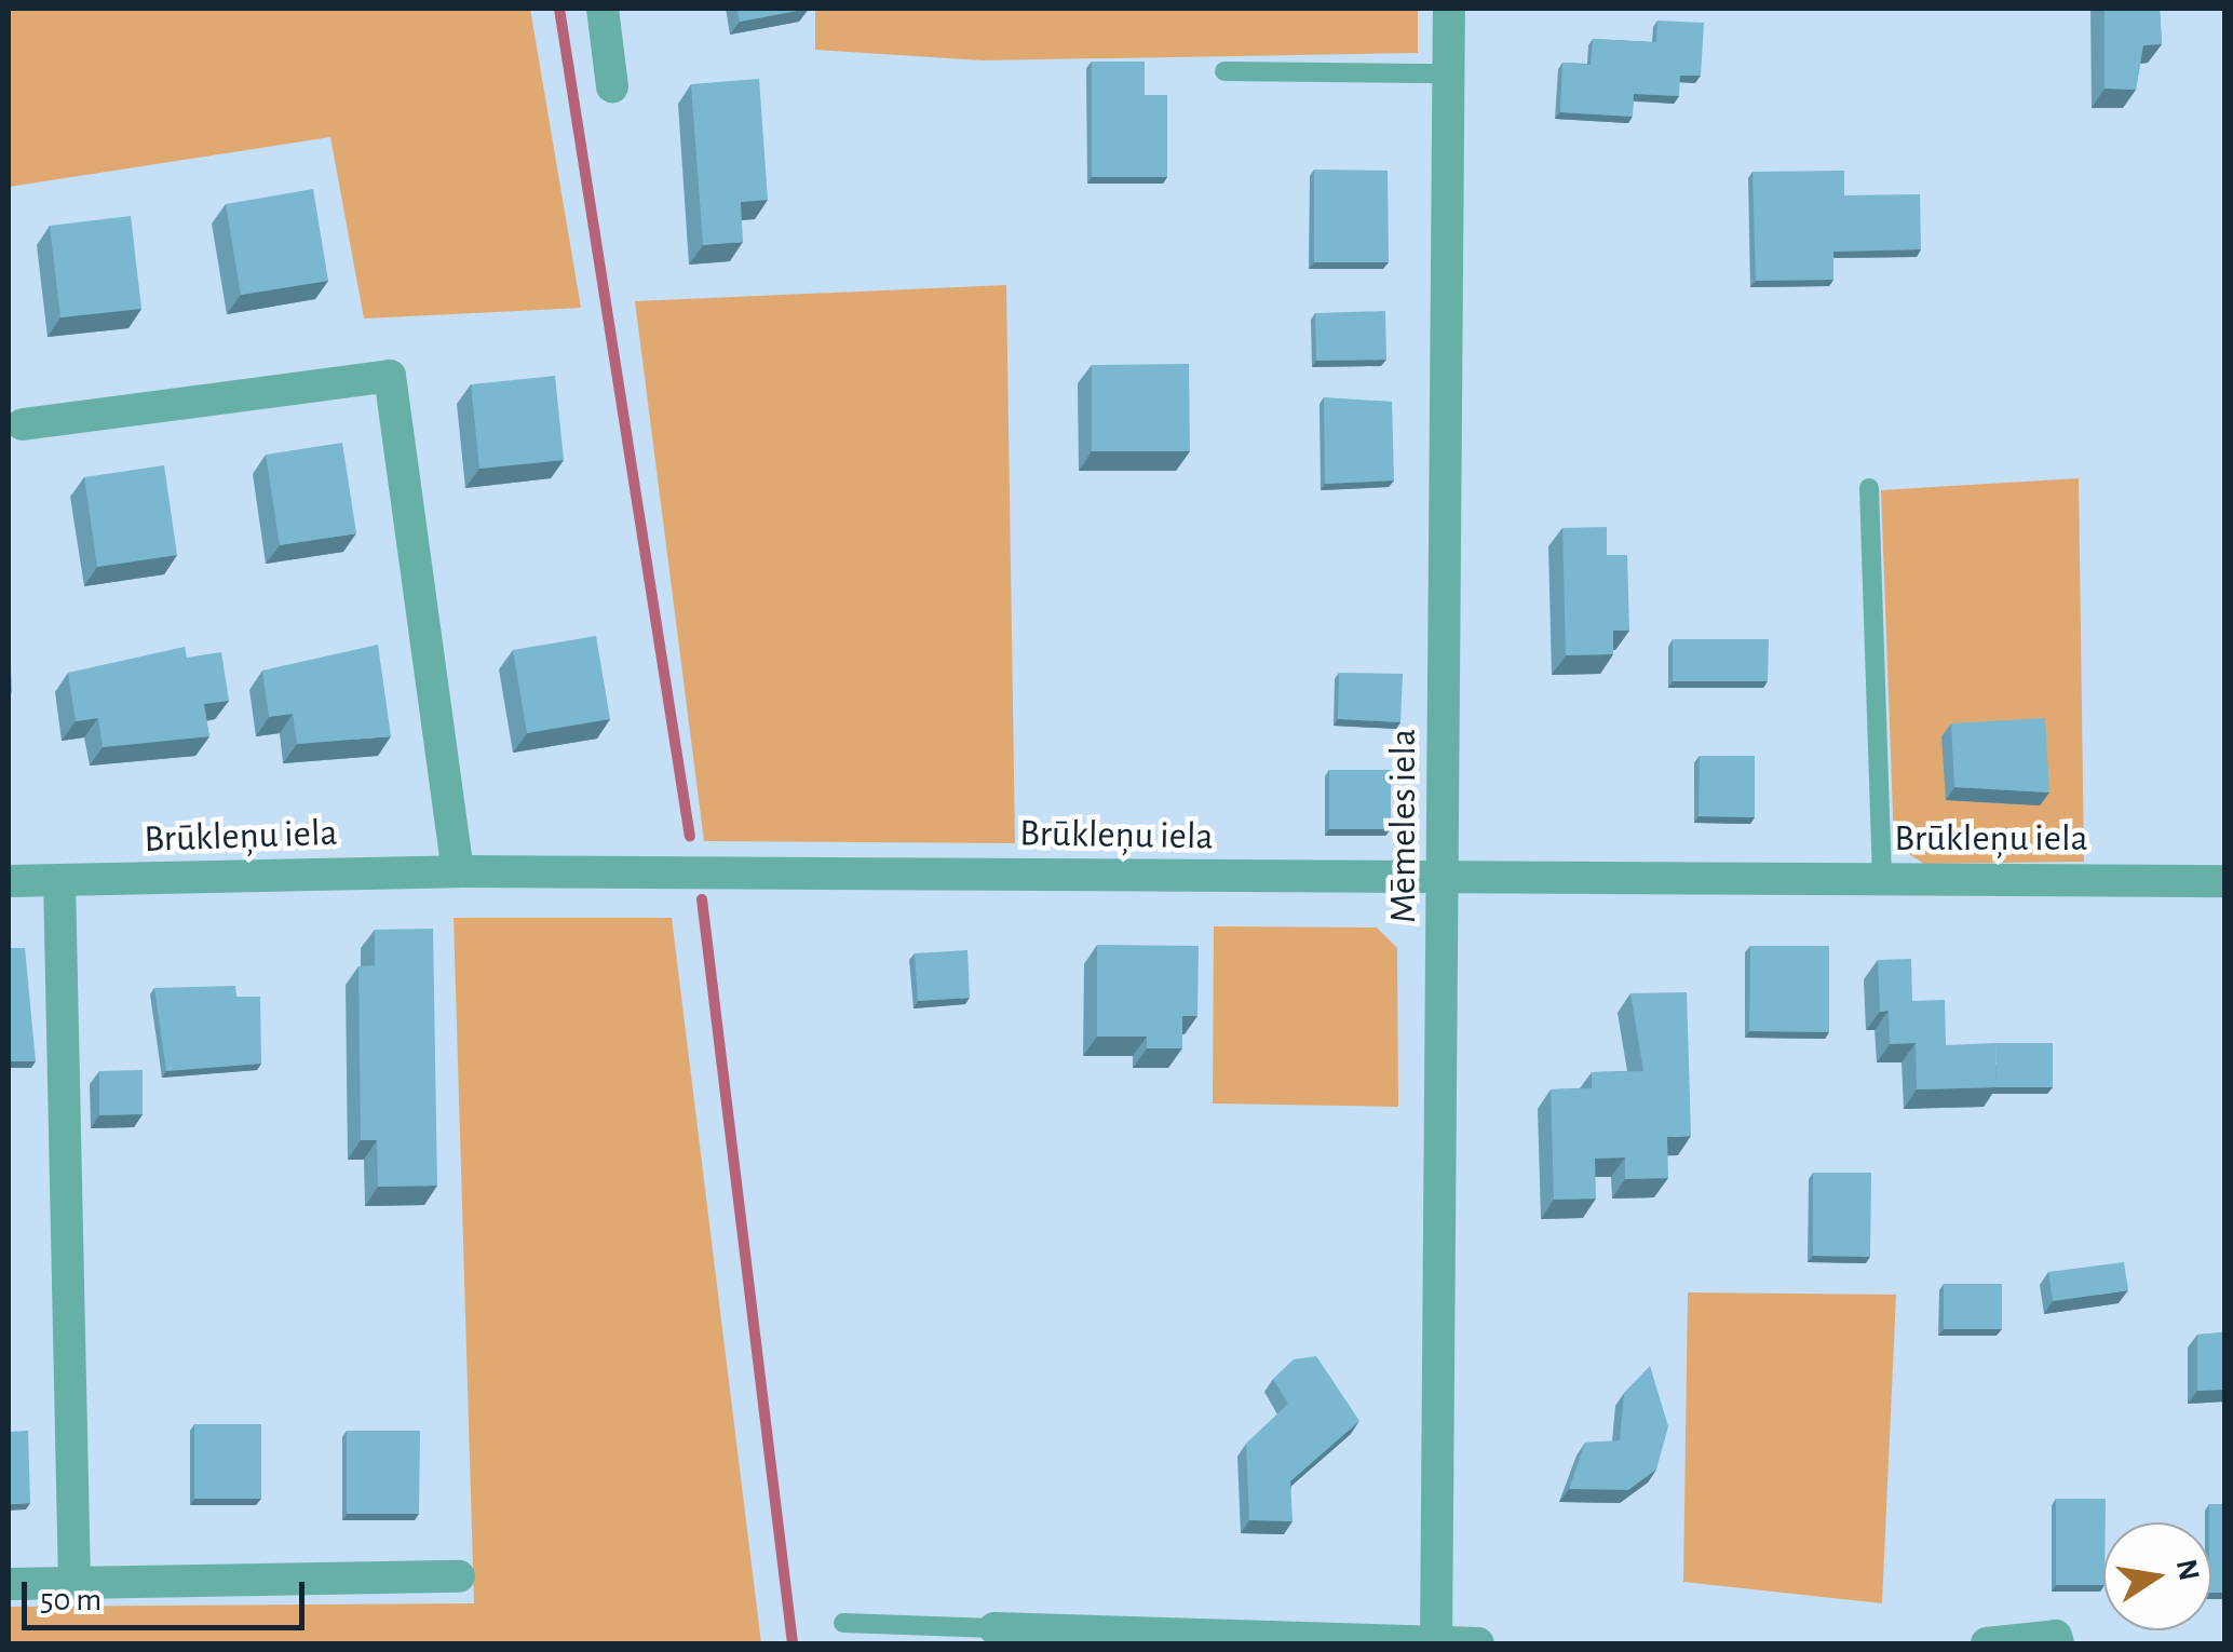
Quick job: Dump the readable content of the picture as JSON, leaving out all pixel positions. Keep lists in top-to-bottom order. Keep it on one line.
{"streets":{"street":["Mēmeles iela","Brūkleņu iela"]},"crossings":[["Mēmeles iela","Brūkleņu iela"]],"scale_bar":"50 m","north":"right"}
